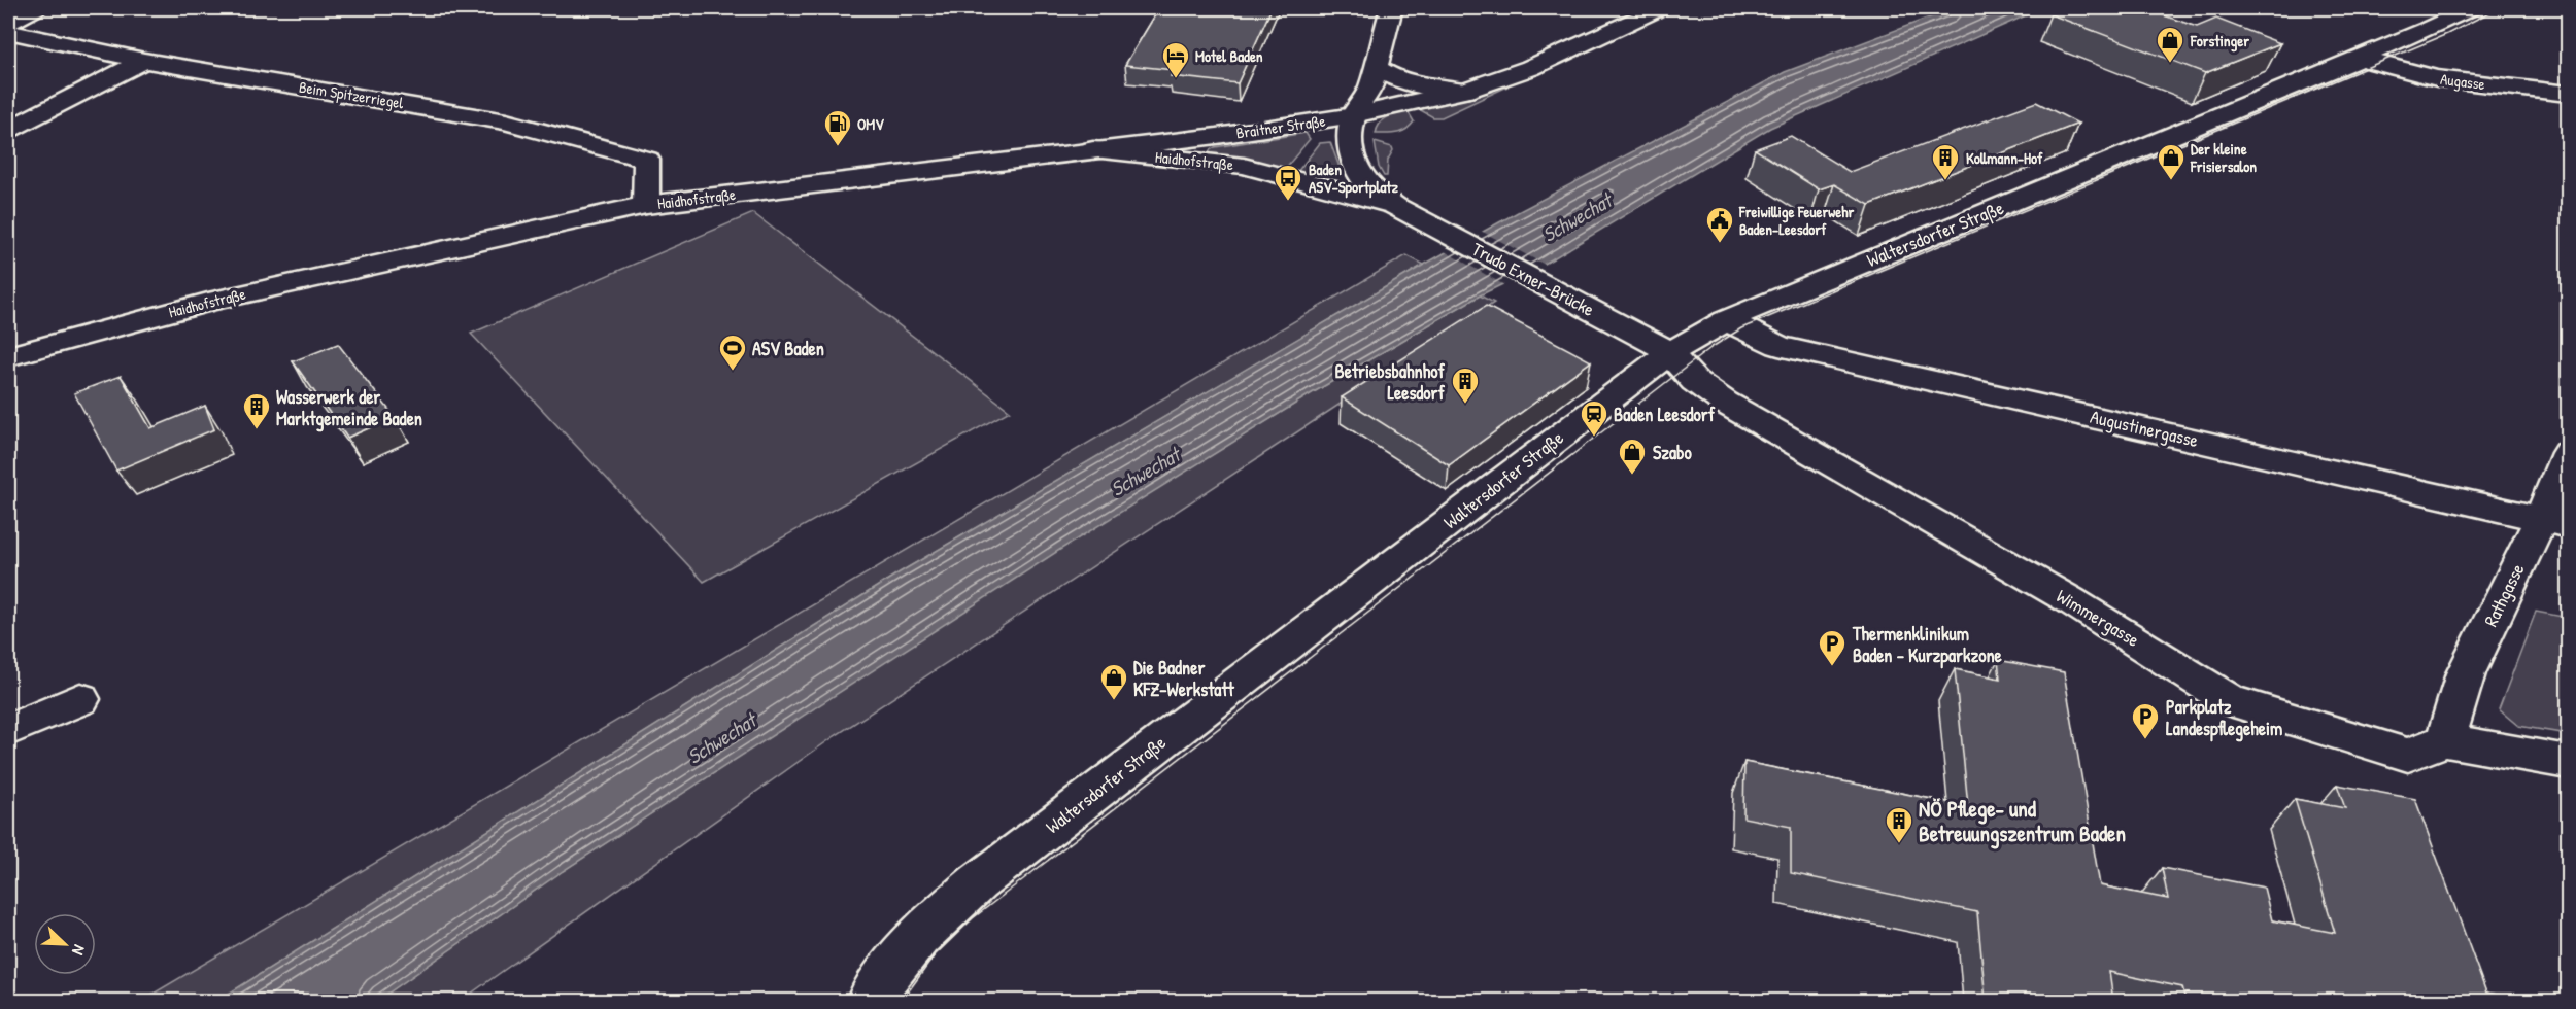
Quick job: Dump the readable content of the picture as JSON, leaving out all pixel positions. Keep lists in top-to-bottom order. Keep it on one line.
{"streets":{"street":["Augasse","Beim Spitzerriegel","Braitner Straße","Haidhofstraße","Waltersdorfer Straße","Trudo Exner-Brücke","Augustinergasse","Rathgasse","Wimmergasse"]},"crossings":[["Augasse","Waltersdorfer Straße"],["Beim Spitzerriegel","Haidhofstraße"],["Braitner Straße","Haidhofstraße"],["Haidhofstraße","Trudo Exner-Brücke"],["Waltersdorfer Straße","Trudo Exner-Brücke"],["Waltersdorfer Straße","Augustinergasse"],["Waltersdorfer Straße","Wimmergasse"],["Trudo Exner-Brücke","Wimmergasse"],["Augustinergasse","Rathgasse"],["Rathgasse","Wimmergasse"]],"water":["Schwechat"],"places":{"shop":["Forstinger","Der kleine Frisiersalon","Szabo","Die Badner KFZ-Werkstatt"],"hotel":["Motel Baden"],"fuel station":["OMV"],"building":["Kollmann-Hof","Betriebsbahnhof Leesdorf","Wasserwerk der Marktgemeinde Baden","NÖ Pflege- und Betreuungszentrum Baden"],"bus stop":["Baden ASV-Sportplatz"],"public building":["Freiwillige Feuerwehr Baden-Leesdorf"],"sports":["ASV Baden"],"station":["Baden Leesdorf"],"parking":["Thermenklinikum Baden - Kurzparkzone","Parkplatz Landespflegeheim"]},"north":"bottom right"}
